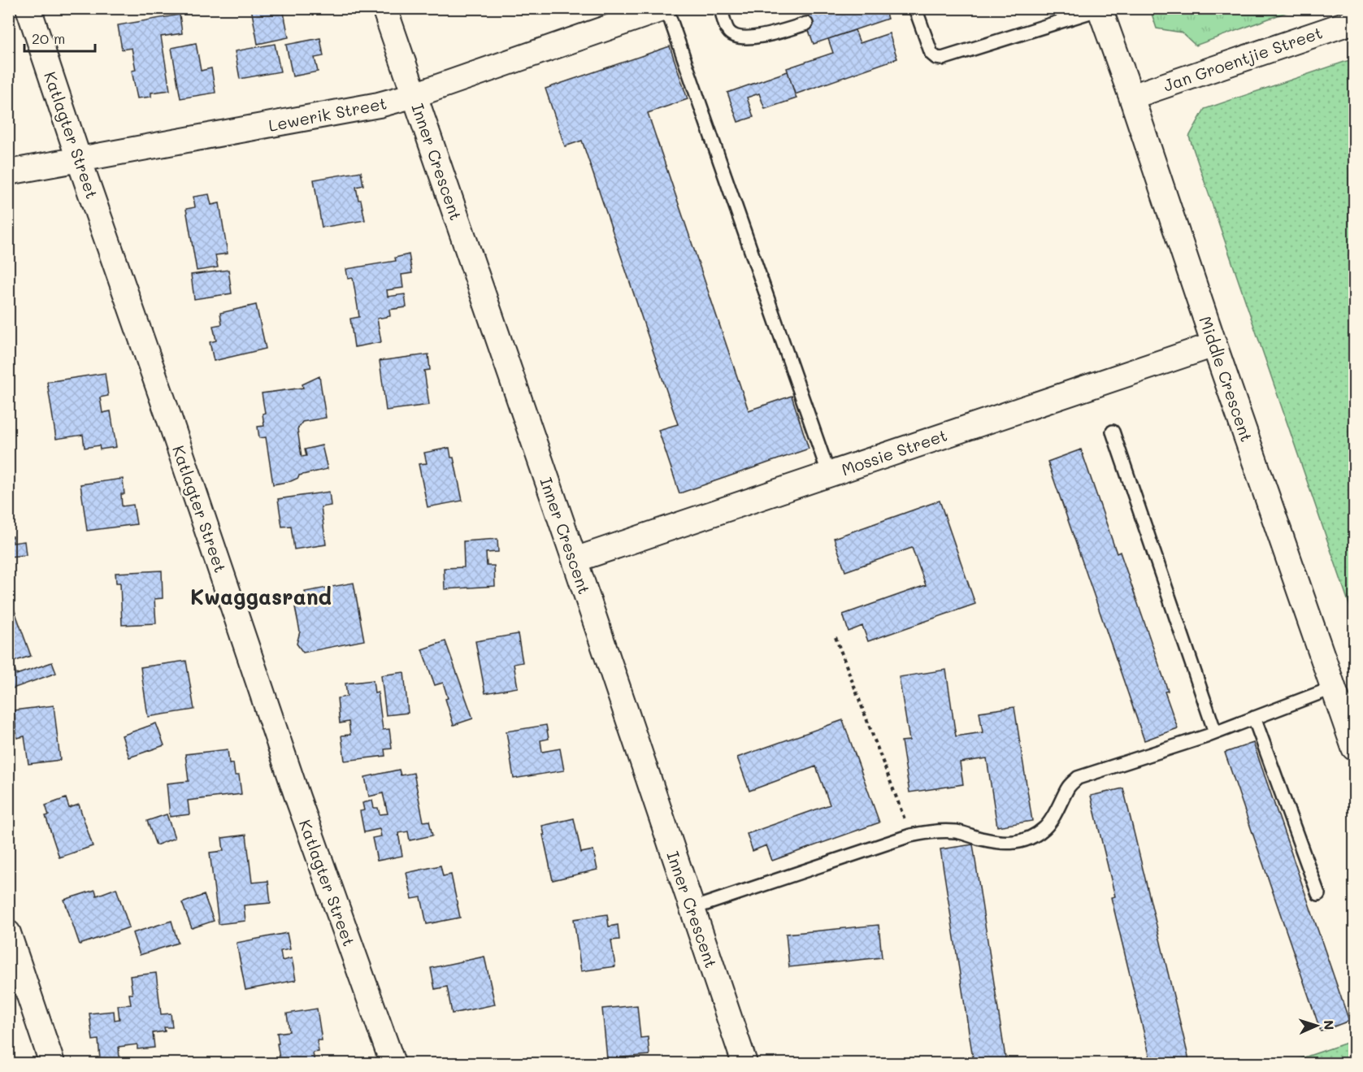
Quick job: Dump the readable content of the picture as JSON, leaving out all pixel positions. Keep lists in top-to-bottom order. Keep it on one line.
{"streets":{"street":["Jan Groentjie Street","Lewerik Street","Katlagter Street","Inner Crescent","Middle Crescent","Mossie Street"]},"crossings":[["Jan Groentjie Street","Middle Crescent"],["Lewerik Street","Katlagter Street"],["Lewerik Street","Inner Crescent"],["Inner Crescent","Mossie Street"],["Middle Crescent","Mossie Street"]],"districts":["Kwaggasrand"],"scale_bar":"20 m","north":"right"}
